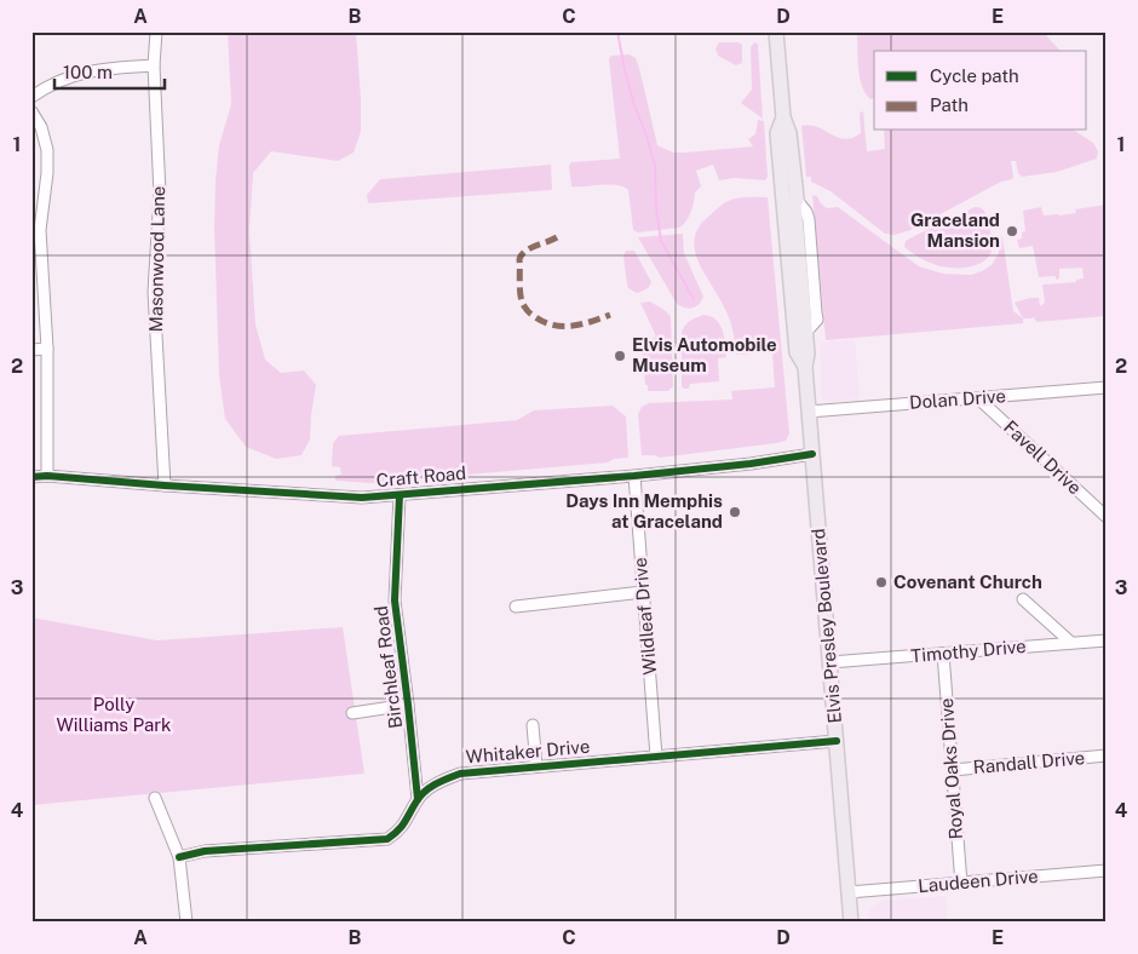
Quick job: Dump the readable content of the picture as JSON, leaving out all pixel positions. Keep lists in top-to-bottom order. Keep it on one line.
{"streets":{"main road":["Elvis Presley Boulevard"],"street":["Masonwood Lane","Dolan Drive","Favell Drive","Craft Road","Wildleaf Drive","Timothy Drive","Birchleaf Road","Whitaker Drive","Randall Drive","Royal Oaks Drive","Laudeen Drive"]},"crossings":[["Masonwood Lane","Craft Road"],["Dolan Drive","Favell Drive"],["Dolan Drive","Elvis Presley Boulevard"],["Craft Road","Wildleaf Drive"],["Craft Road","Elvis Presley Boulevard"],["Craft Road","Birchleaf Road"],["Wildleaf Drive","Whitaker Drive"],["Elvis Presley Boulevard","Timothy Drive"],["Elvis Presley Boulevard","Whitaker Drive"],["Elvis Presley Boulevard","Laudeen Drive"],["Timothy Drive","Royal Oaks Drive"],["Birchleaf Road","Whitaker Drive"],["Randall Drive","Royal Oaks Drive"],["Royal Oaks Drive","Laudeen Drive"]],"parks":["Polly Williams Park"],"places":["Graceland Mansion","Elvis Automobile Museum","Days Inn Memphis at Graceland","Covenant Church"],"legend":["Cycle path","Path"],"scale_bar":"100 m","grid":{"columns":["A","B","C","D","E"],"rows":["1","2","3","4"]}}
